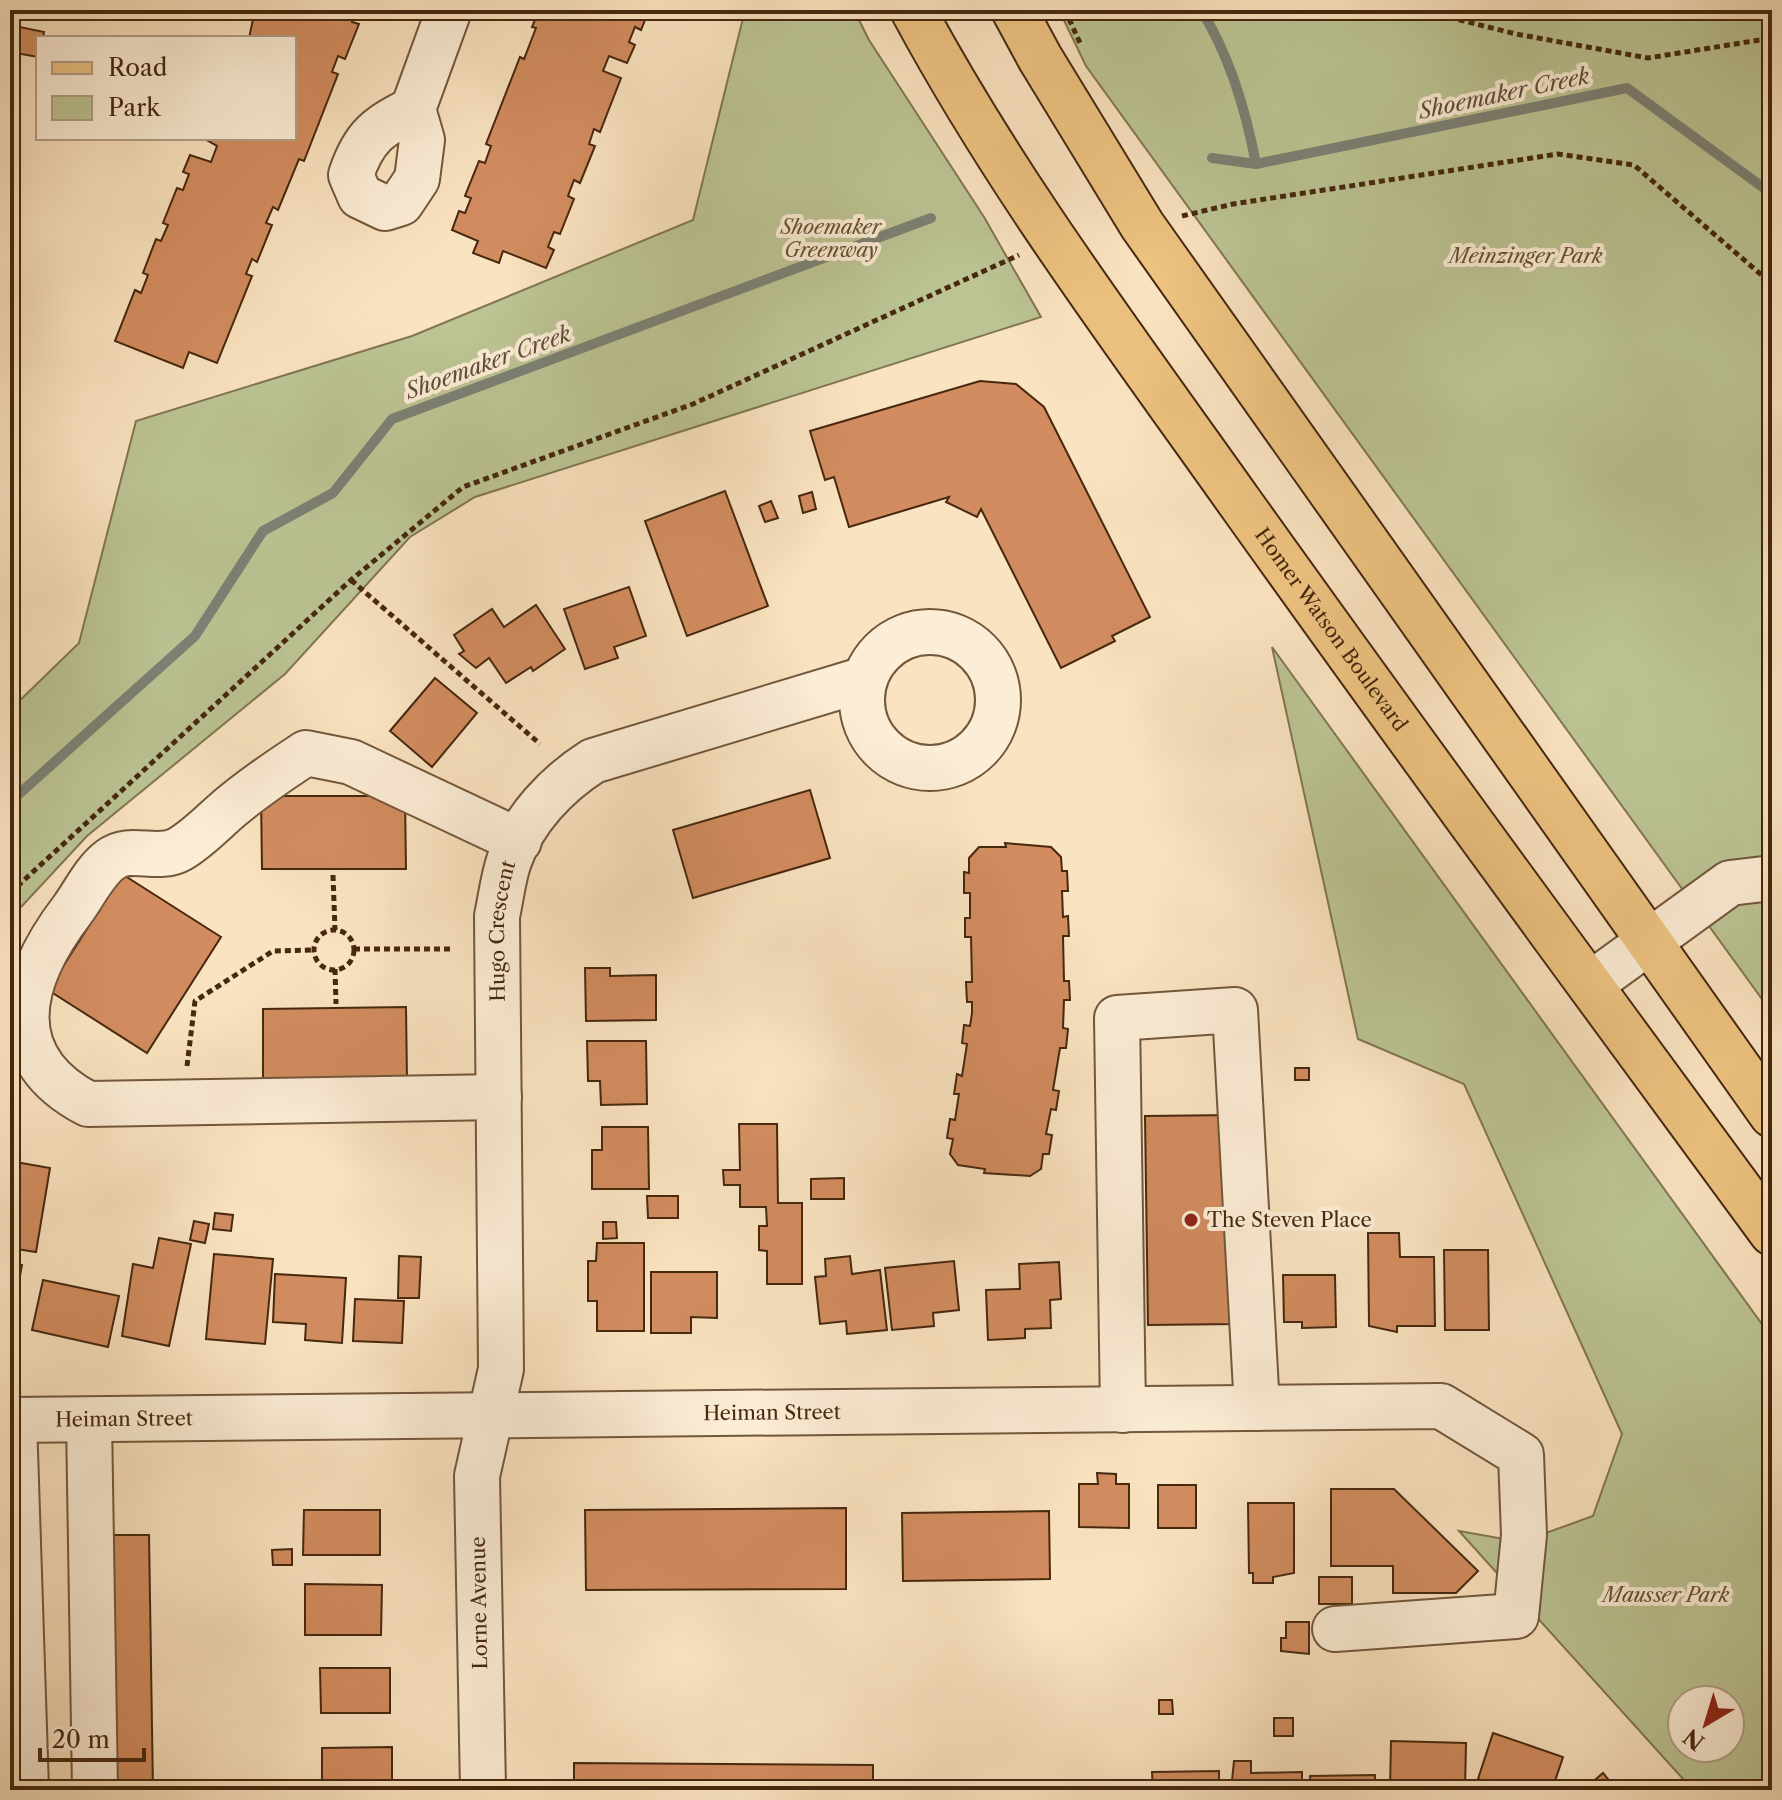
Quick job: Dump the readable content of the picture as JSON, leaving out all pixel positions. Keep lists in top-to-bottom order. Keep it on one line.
{"streets":{"main road":["Homer Watson Boulevard"],"street":["Hugo Crescent","Heiman Street","Lorne Avenue"]},"crossings":[["Hugo Crescent","Heiman Street"],["Hugo Crescent","Lorne Avenue"],["Heiman Street","Lorne Avenue"]],"water":["Shoemaker Creek"],"parks":["Shoemaker Greenway","Meinzinger Park","Mausser Park"],"places":["The Steven Place"],"legend":["Road","Park"],"scale_bar":"20 m","north":"bottom left"}
